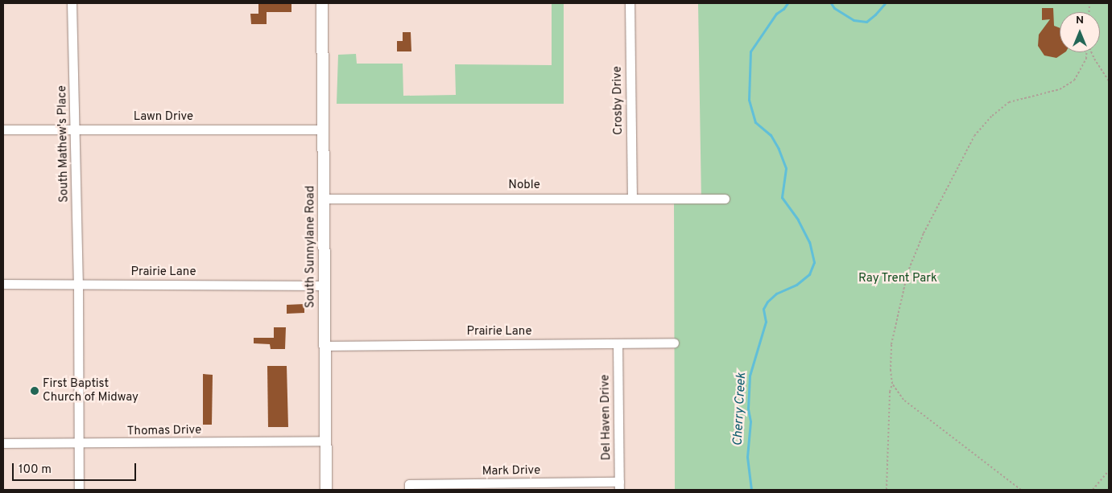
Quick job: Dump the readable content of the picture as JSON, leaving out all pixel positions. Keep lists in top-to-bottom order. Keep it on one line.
{"streets":{"main road":["South Sunnylane Road"],"street":["Crosby Drive","Lawn Drive","South Mathew's Place","Noble","Prairie Lane","Del Haven Drive","Thomas Drive","Mark Drive"]},"crossings":[["Crosby Drive","Noble"],["Lawn Drive","South Mathew's Place"],["Lawn Drive","South Sunnylane Road"],["South Mathew's Place","Prairie Lane"],["South Mathew's Place","Thomas Drive"],["Noble","South Sunnylane Road"],["South Sunnylane Road","Prairie Lane"],["South Sunnylane Road","Thomas Drive"],["Prairie Lane","Del Haven Drive"],["Del Haven Drive","Mark Drive"]],"water":["Cherry Creek"],"parks":["Ray Trent Park"],"places":["First Baptist Church of Midway"],"scale_bar":"100 m","north":"top"}
